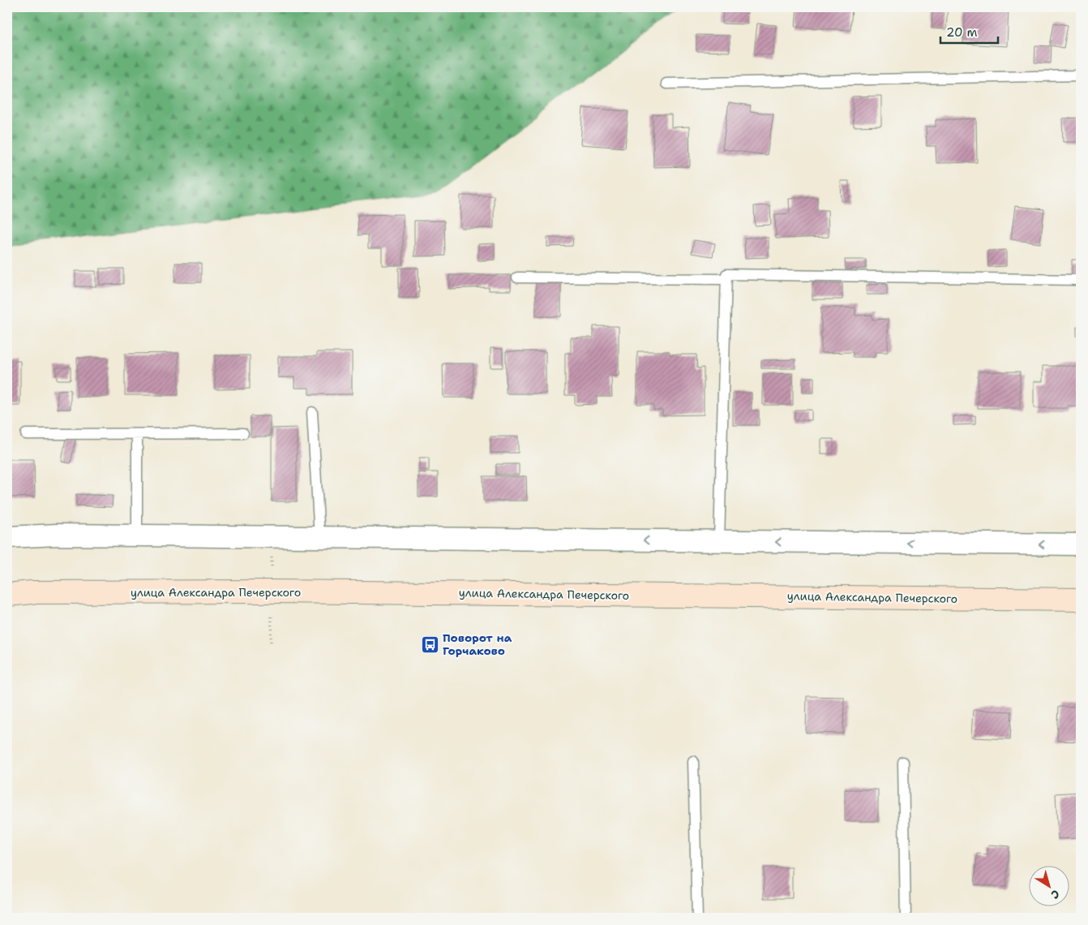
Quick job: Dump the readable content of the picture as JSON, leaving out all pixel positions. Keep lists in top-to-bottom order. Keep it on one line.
{"streets":{"main road":["улица Александра Печерского"]},"places":{"bus stop":["Поворот на Горчаково"]},"scale_bar":"20 m","north":"bottom right"}
